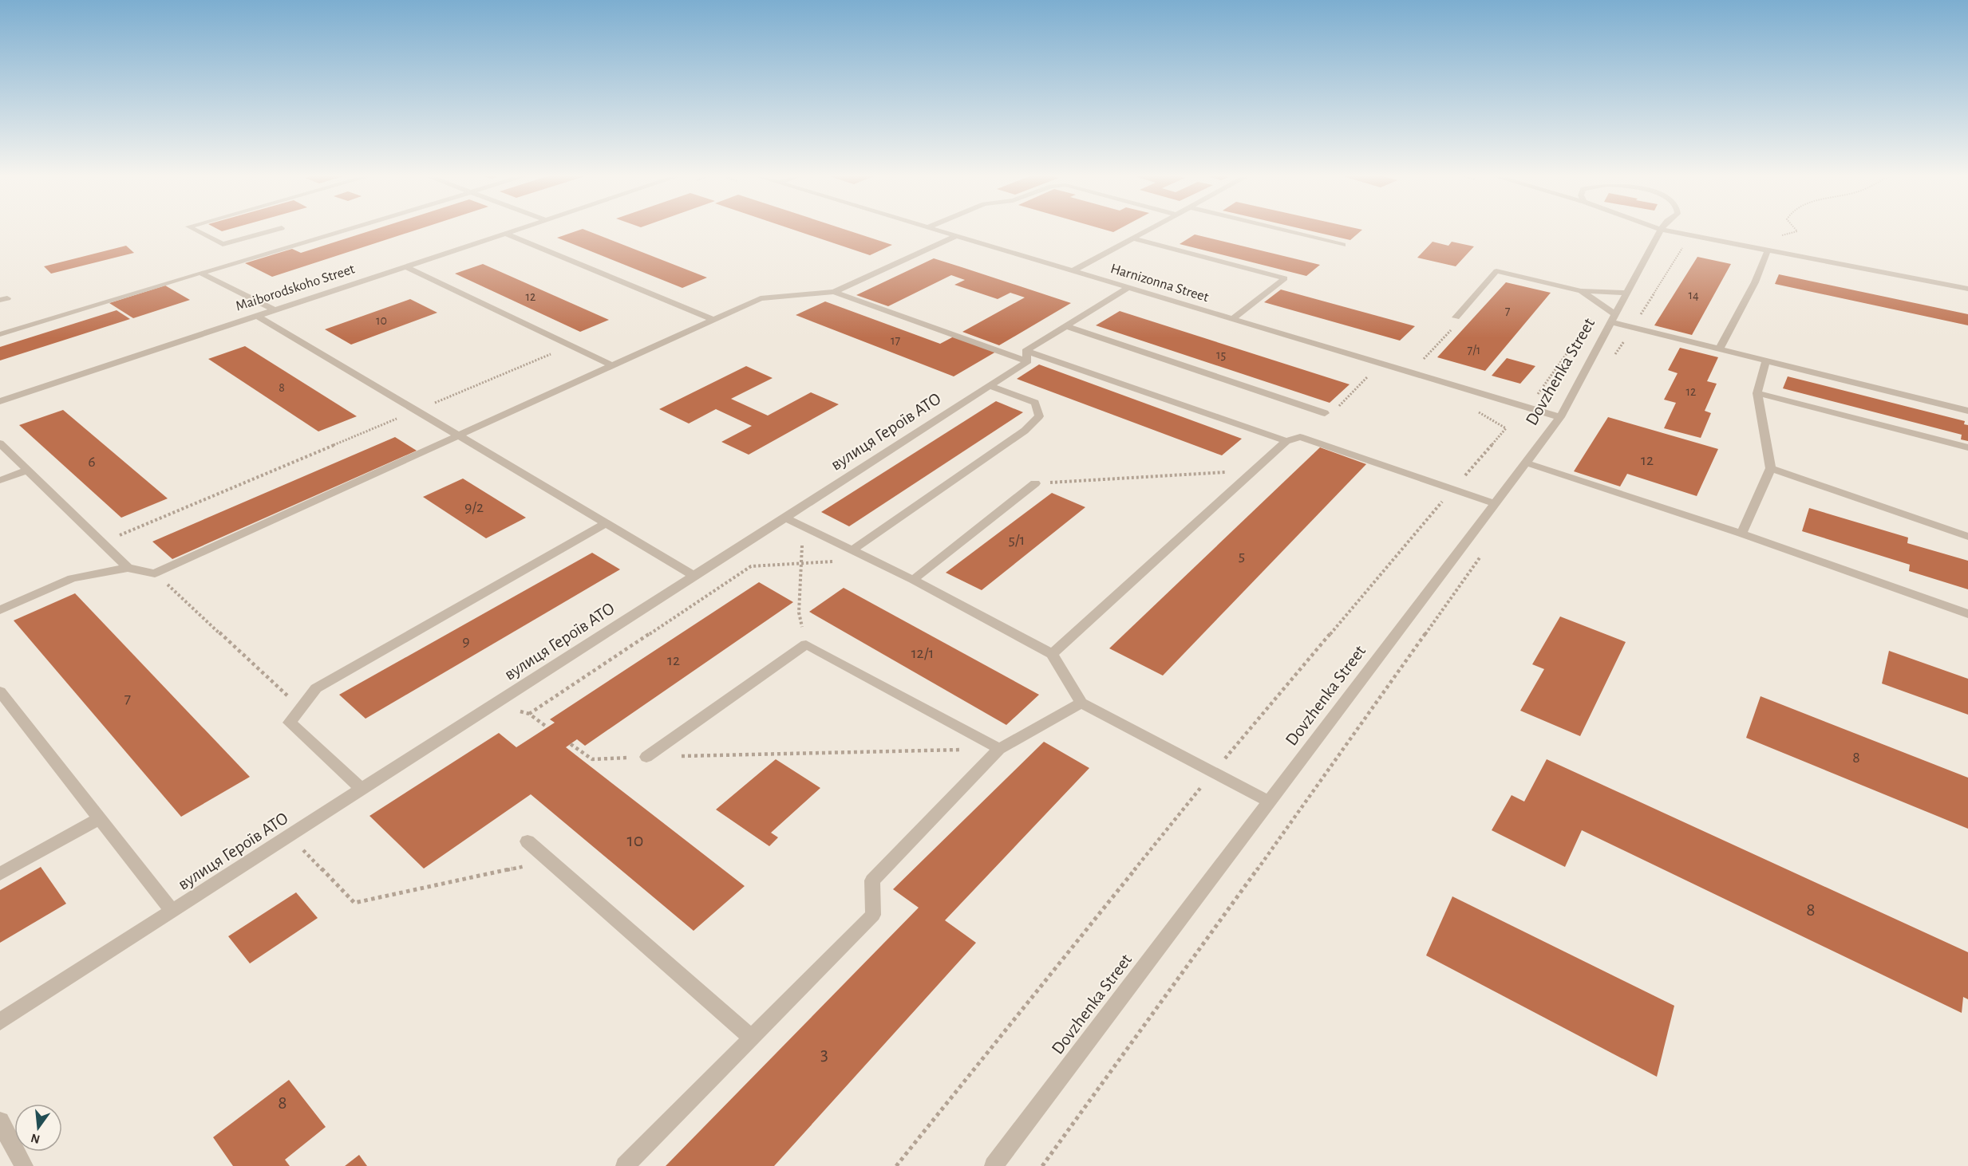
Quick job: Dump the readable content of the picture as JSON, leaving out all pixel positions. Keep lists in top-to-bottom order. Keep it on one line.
{"streets":{"street":["Harnizonna Street","Maiborodskoho Street","Dovzhenka Street","вулиця Героїв АТО"]},"crossings":[["Harnizonna Street","Dovzhenka Street"],["Harnizonna Street","вулиця Героїв АТО"]],"house_numbers":["14","12","7","10","17","7/1","15","8","12","12","6","9/2","5/1","5","9","12/1","12","7","8","10","8","3","8"],"north":"bottom"}
